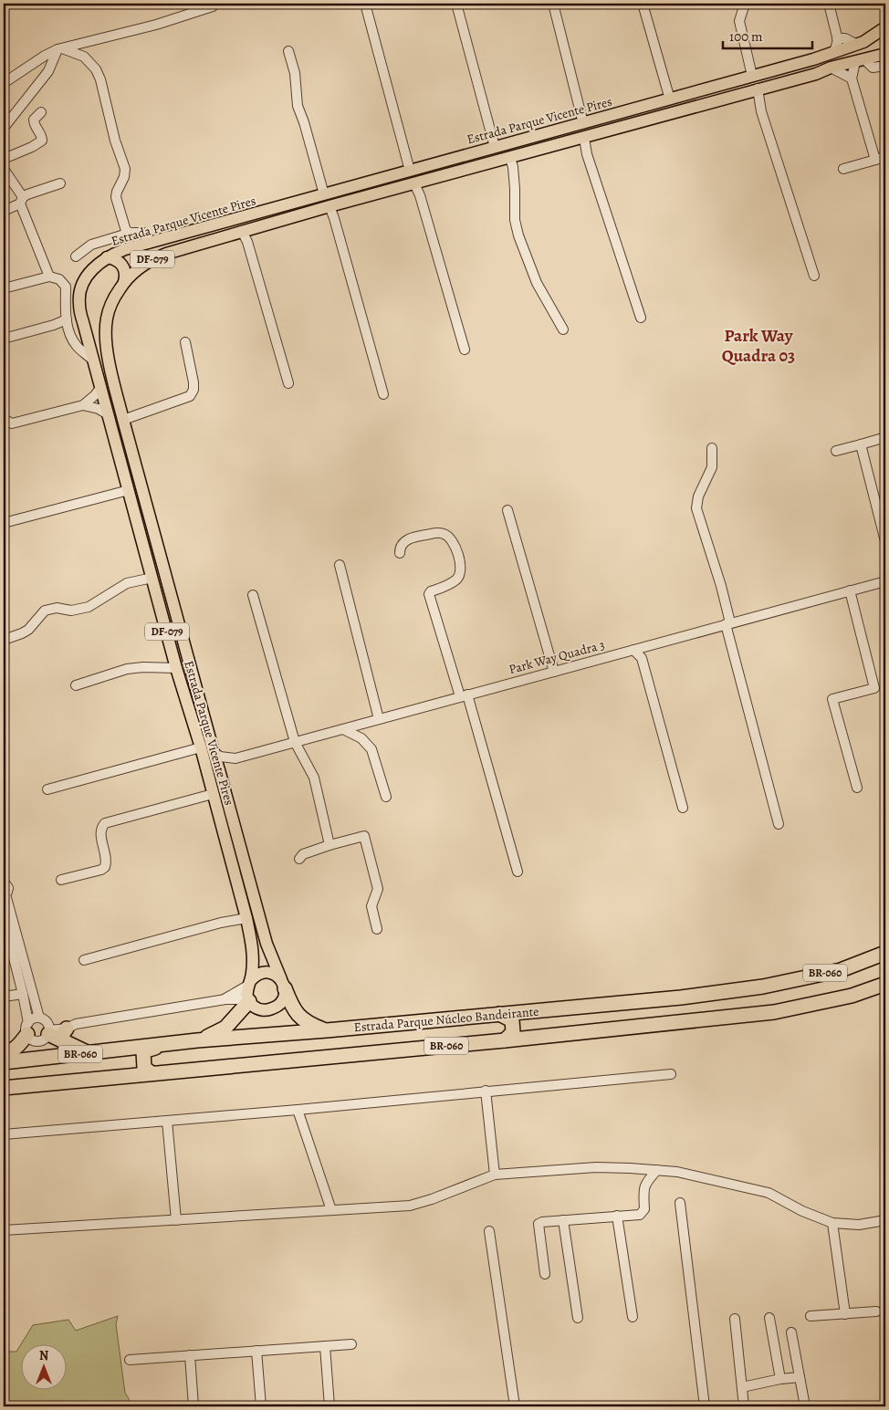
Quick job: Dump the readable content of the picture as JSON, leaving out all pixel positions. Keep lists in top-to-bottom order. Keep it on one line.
{"streets":{"highway":["BR-060","Estrada Parque Núcleo Bandeirante"],"main road":["Estrada Parque Vicente Pires","DF-079"],"street":["Park Way Quadra 3"]},"crossings":[["Estrada Parque Vicente Pires","Park Way Quadra 3"]],"districts":["Park Way Quadra 03"],"scale_bar":"100 m","north":"top"}
